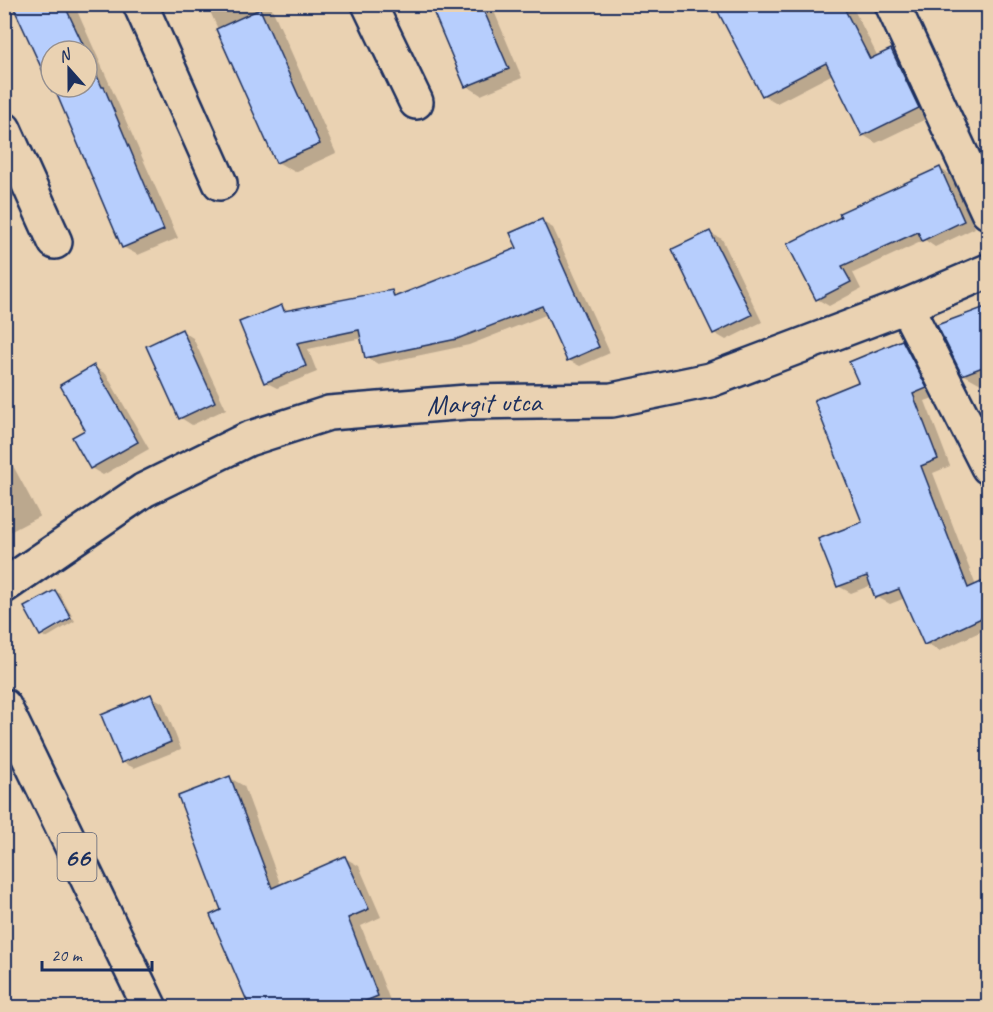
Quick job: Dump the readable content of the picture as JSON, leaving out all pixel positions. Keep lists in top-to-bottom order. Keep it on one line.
{"streets":{"street":["Margit utca","66"]},"scale_bar":"20 m","north":"top"}
